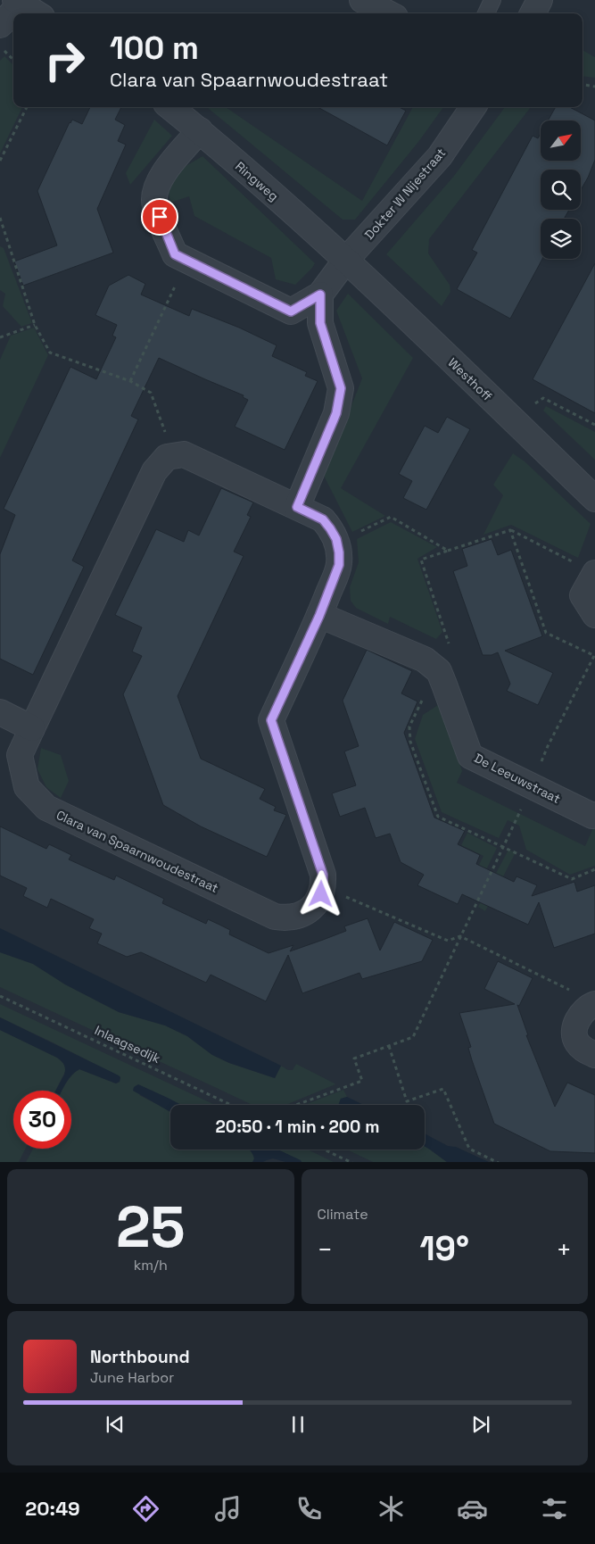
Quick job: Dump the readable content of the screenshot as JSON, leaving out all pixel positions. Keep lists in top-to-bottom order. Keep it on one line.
{"streets":{"street":["Ringweg","Dokter W Nijestraat","Westhoff","De Leeuwstraat","Clara van Spaarnwoudestraat"],"path":["Inlaagsedijk"]},"crossings":[["Ringweg","Dokter W Nijestraat"],["Ringweg","Westhoff"],["Dokter W Nijestraat","Westhoff"]],"north":"top right","page":{"turn":["100 m","Clara van Spaarnwoudestraat"],"limit":"30","trip":"20:50 · 1 min · 200 m","tile":[["25","km/h"],"Climate"],"heat":["−","19°","+"],"song":["Northbound","June Harbor"],"tabs":"20:49"}}
